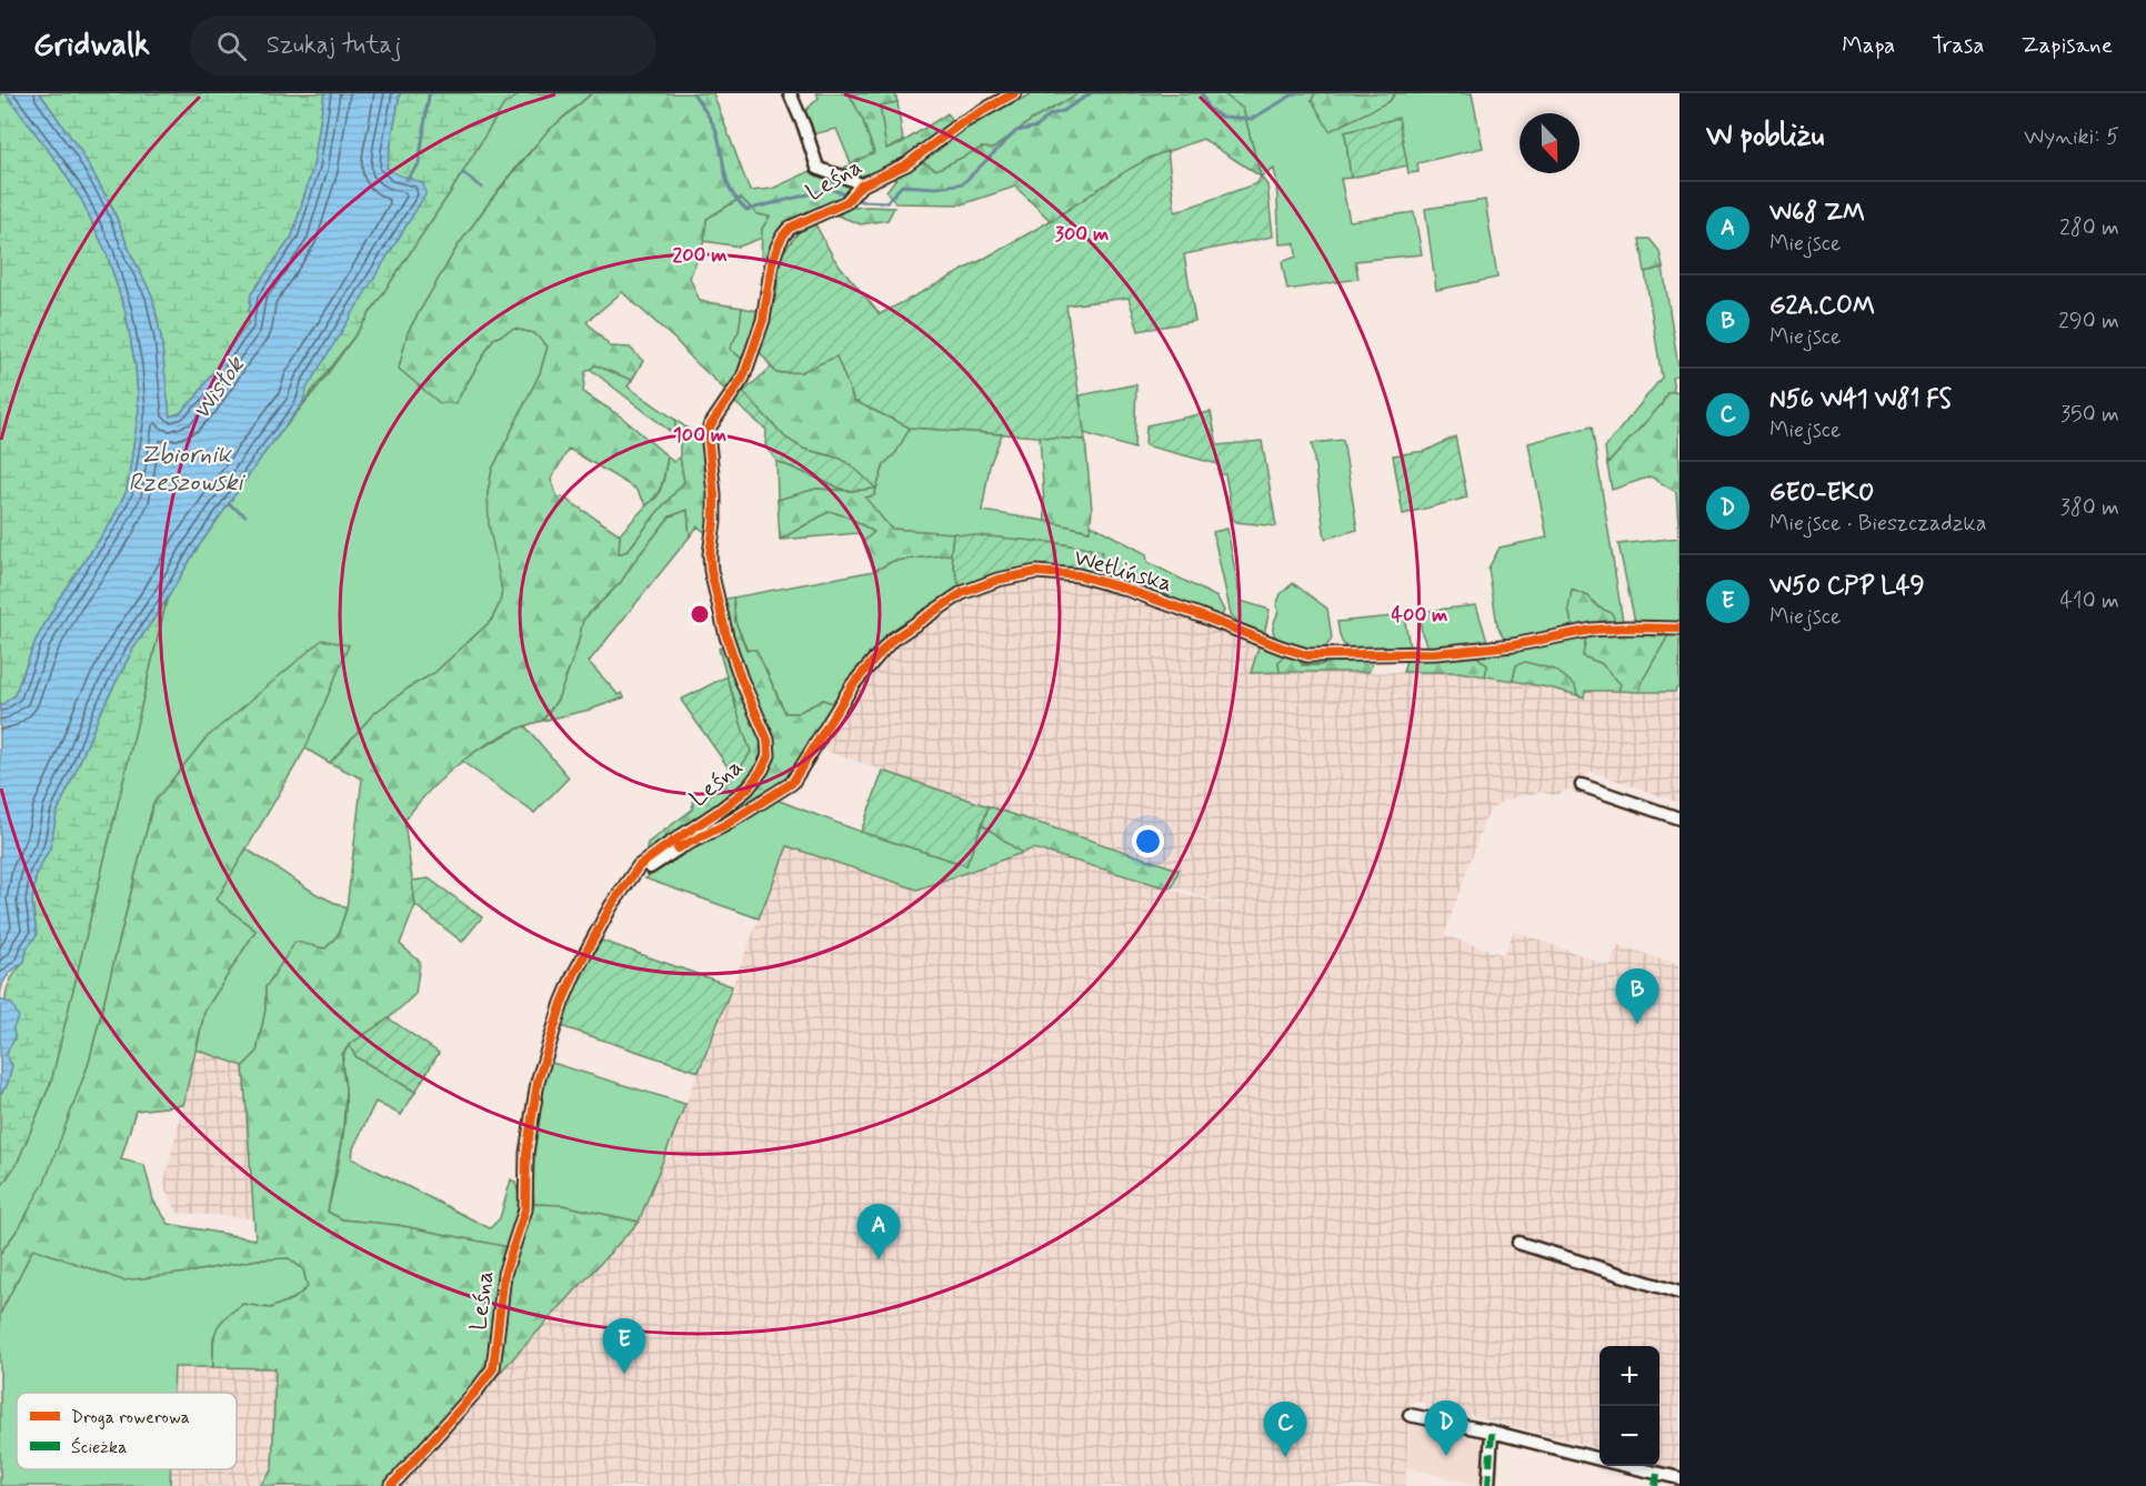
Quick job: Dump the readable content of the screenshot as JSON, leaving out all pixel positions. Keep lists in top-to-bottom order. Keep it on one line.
{"streets":{"street":["Leśna","Wetlińska"]},"crossings":[["Leśna","Wetlińska"]],"water":["Wisłok","Zbiornik Rzeszowski"],"legend":["Droga rowerowa","Ścieżka"],"north":"bottom","page":{"header":"Gridwalk","search":"Szukaj tutaj","nav":["Mapa","Trasa","Zapisane"],"heading":["W pobliżu","Wyniki: 5"],"list":[{"mark":"A","name":"W68 ZM","note":"Miejsce","value":"280 m"},{"mark":"B","name":"G2A.COM","note":"Miejsce","value":"290 m"},{"mark":"C","name":"N56 W41 W81 FS","note":"Miejsce","value":"350 m"},{"mark":"D","name":"GEO-EKO","note":"Miejsce · Bieszczadzka","value":"380 m"},{"mark":"E","name":"W50 CPP L49","note":"Miejsce","value":"410 m"}],"pins":["B","A","E","D","C"],"map_buttons":["+","−"]},"rings":["300 m","200 m","100 m","400 m"]}
